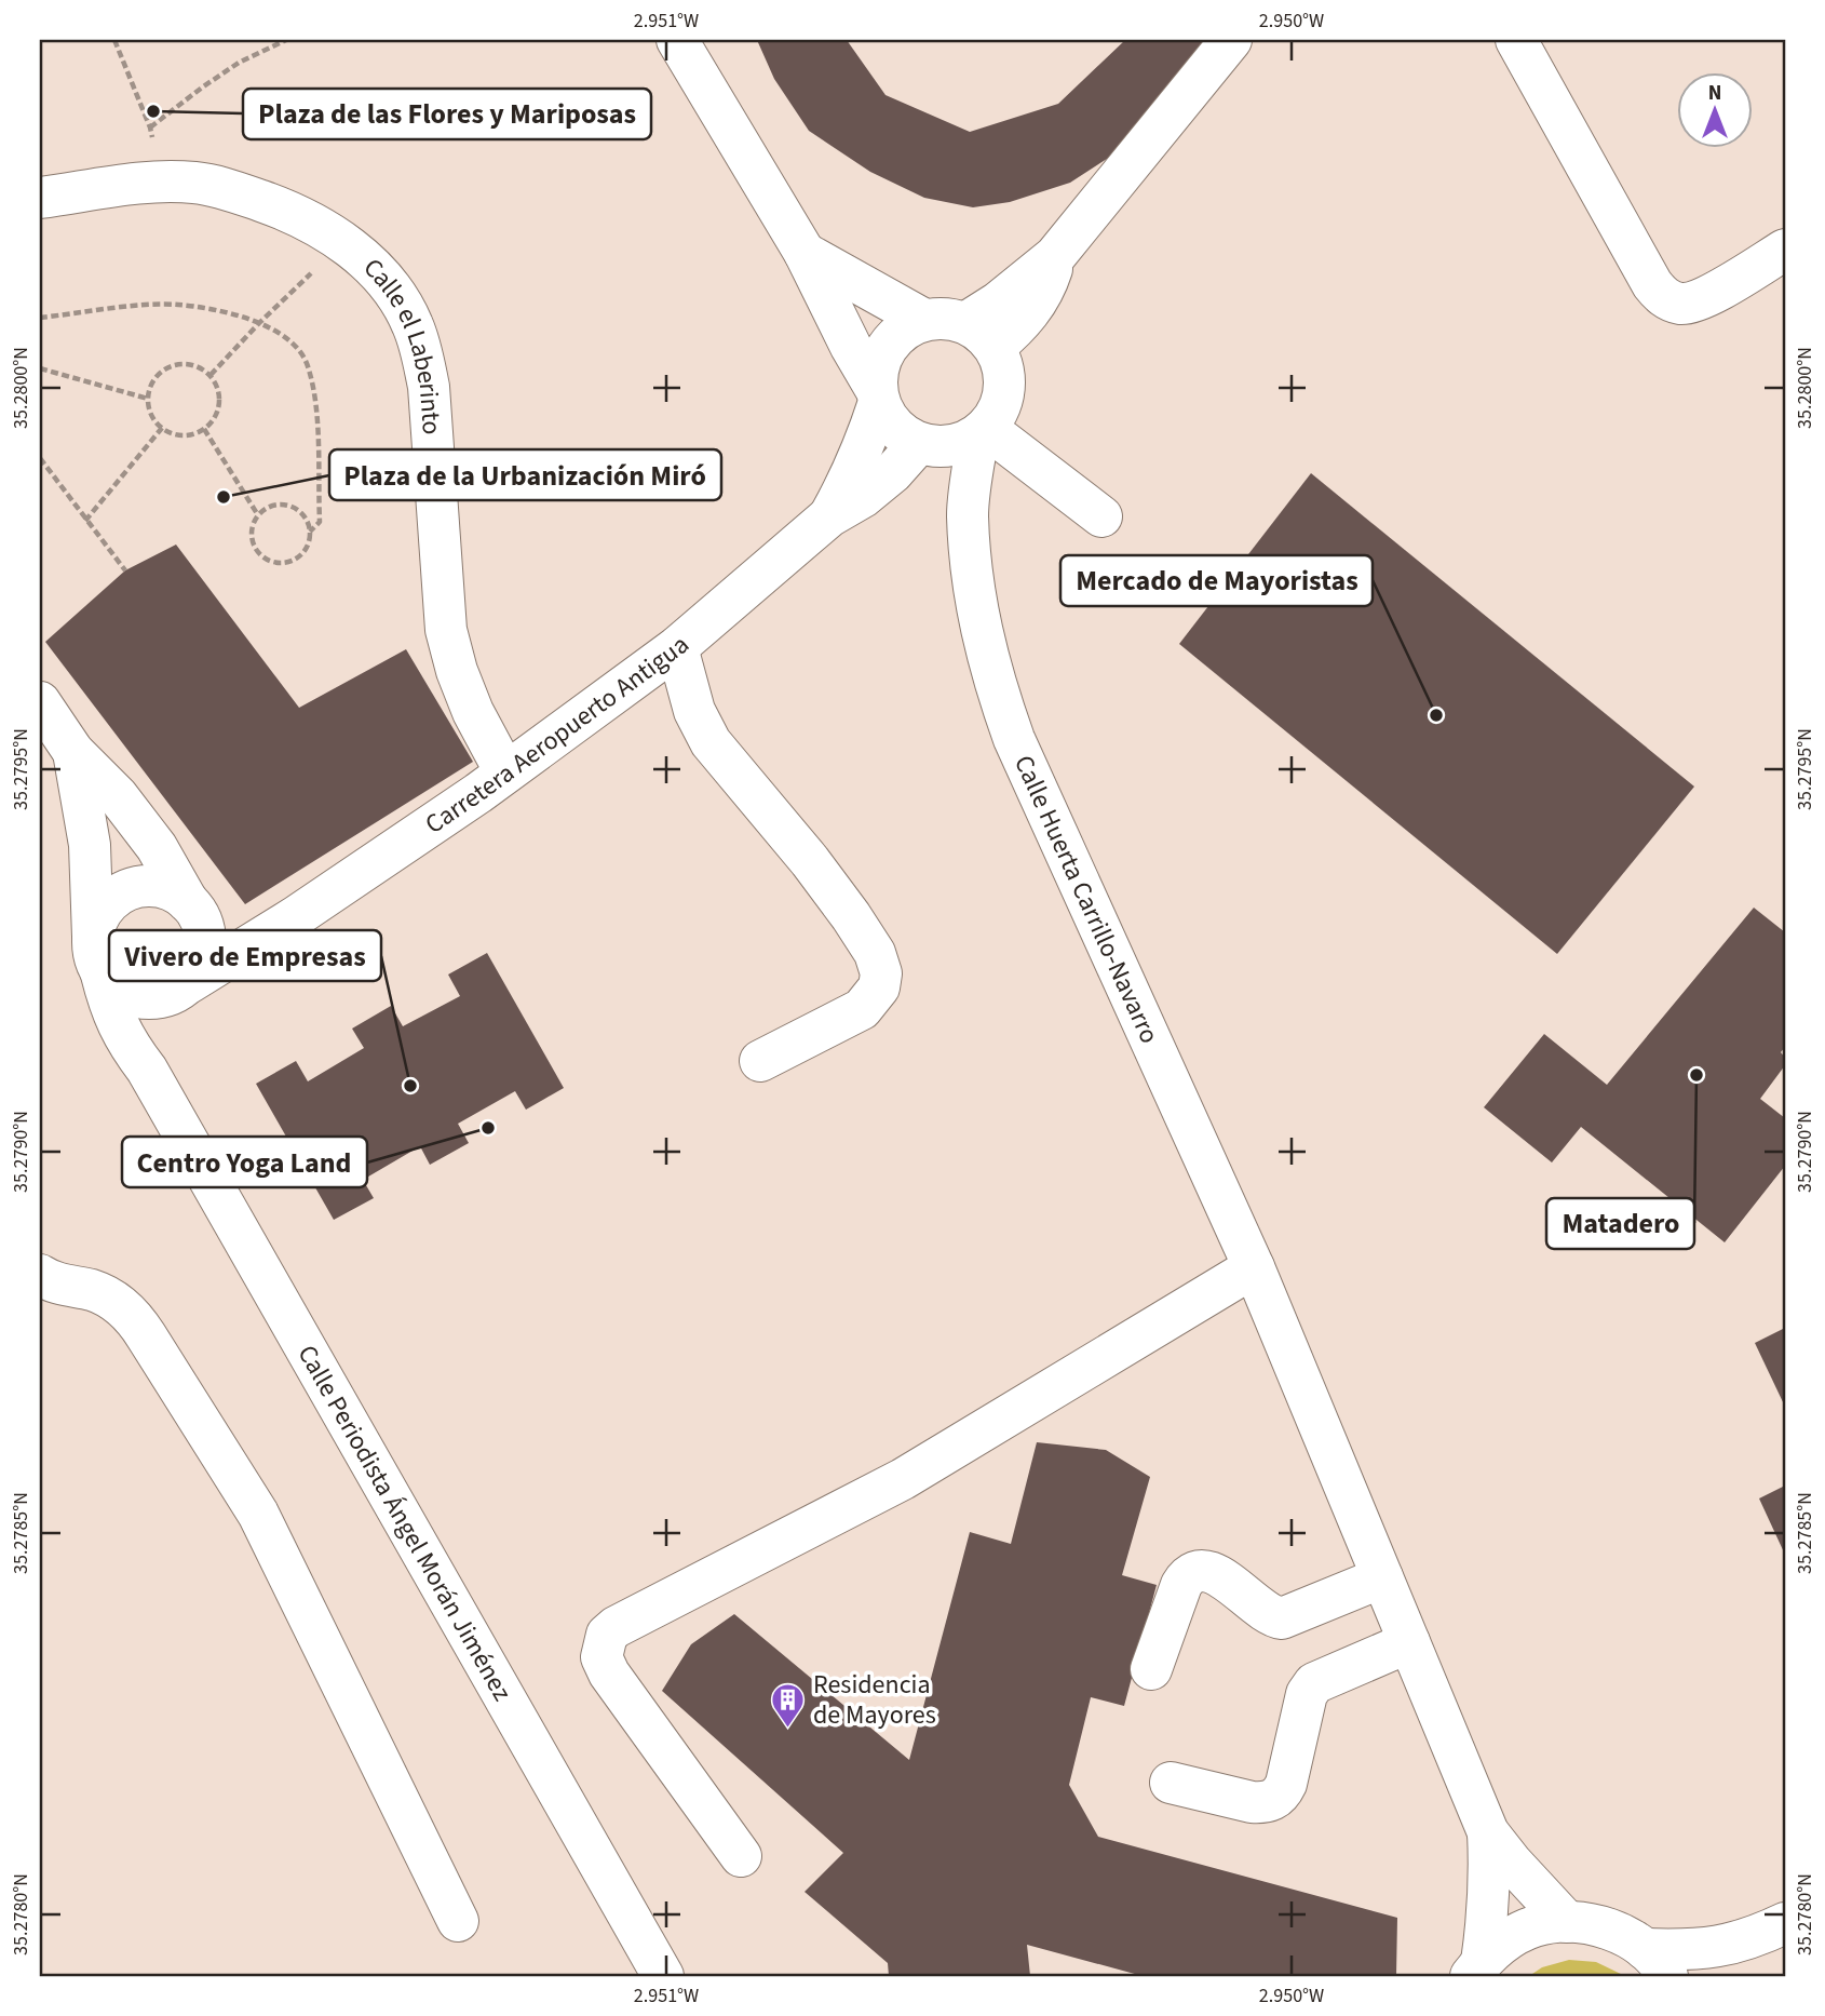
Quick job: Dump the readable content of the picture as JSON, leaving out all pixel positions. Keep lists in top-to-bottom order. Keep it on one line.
{"streets":{"street":["Calle el Laberinto","Carretera Aeropuerto Antigua","Calle Huerta Carrillo-Navarro","Calle Periodista Ángel Morán Jiménez"]},"crossings":[["Calle el Laberinto","Carretera Aeropuerto Antigua"],["Carretera Aeropuerto Antigua","Calle Huerta Carrillo-Navarro"],["Carretera Aeropuerto Antigua","Calle Periodista Ángel Morán Jiménez"]],"places":{"other":["Plaza de las Flores y Mariposas","Plaza de la Urbanización Miró","Mercado de Mayoristas","Matadero","Vivero de Empresas","Centro Yoga Land"],"building":["Residencia de Mayores"]},"north":"top","coordinates":["2.951°W","2.950°W","35.2800°N","35.2795°N","35.2790°N","35.2785°N","35.2780°N"]}
